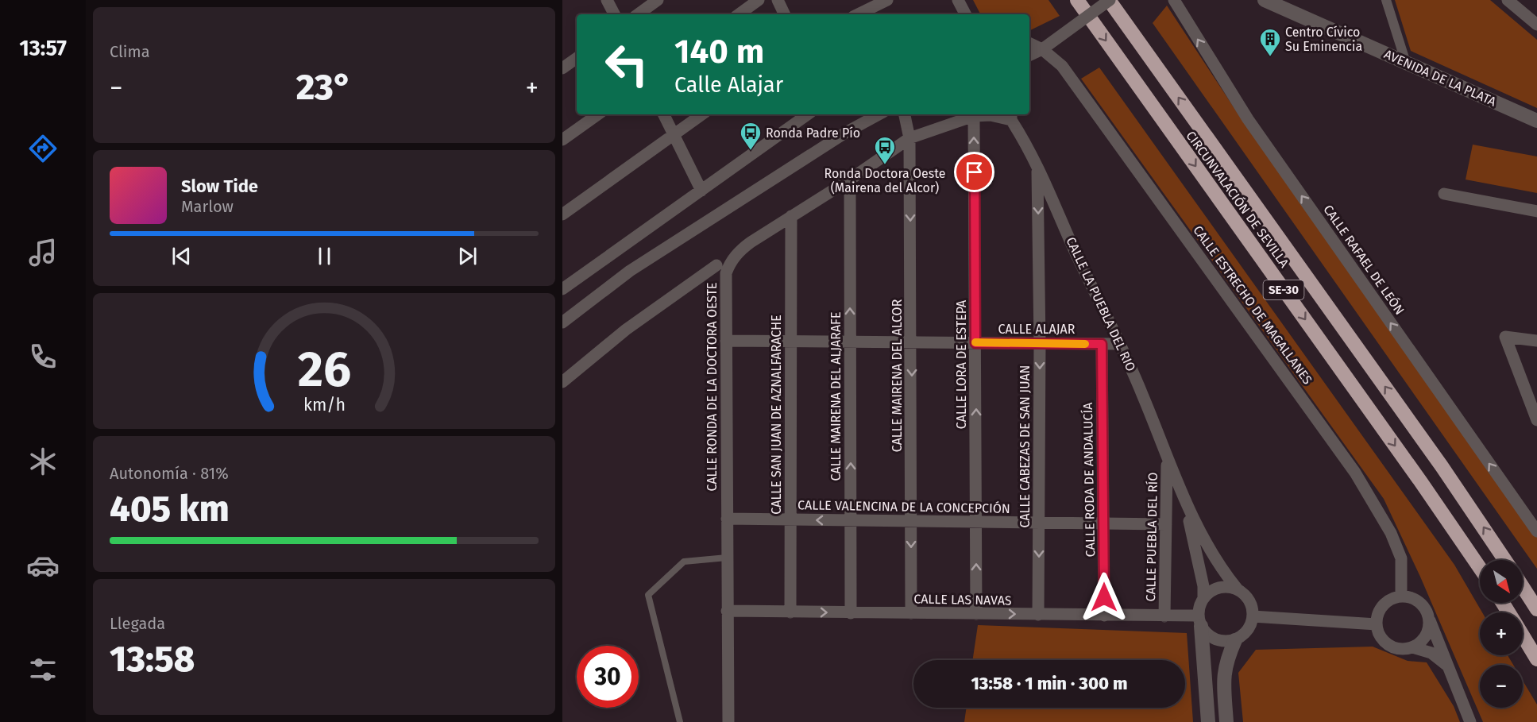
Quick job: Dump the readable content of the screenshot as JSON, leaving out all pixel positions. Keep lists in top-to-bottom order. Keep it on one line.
{"streets":{"highway":["CIRCUNVALACIÓN DE SEVILLA","SE-30"],"street":["AVENIDA DE LA PLATA","CALLE RAFAEL DE LEÓN","CALLE LA PUEBLA DEL RIO","CALLE ESTRECHO DE MAGALLANES","CALLE ALAJAR","CALLE LORA DE ESTEPA","CALLE MAIRENA DEL ALCOR","CALLE RONDA DE LA DOCTORA OESTE","CALLE MAIRENA DEL ALJARAFE","CALLE SAN JUAN DE AZNALFARACHE","CALLE CABEZAS DE SAN JUAN","CALLE RODA DE ANDALUCÍA","CALLE VALENCINA DE LA CONCEPCIÓN","CALLE PUEBLA DEL RÍO","CALLE LAS NAVAS"]},"crossings":[["CALLE LA PUEBLA DEL RIO","CALLE ALAJAR"],["CALLE LA PUEBLA DEL RIO","CALLE CABEZAS DE SAN JUAN"],["CALLE LA PUEBLA DEL RIO","CALLE PUEBLA DEL RÍO"],["CALLE ALAJAR","CALLE LORA DE ESTEPA"],["CALLE ALAJAR","CALLE MAIRENA DEL ALCOR"],["CALLE ALAJAR","CALLE RONDA DE LA DOCTORA OESTE"],["CALLE ALAJAR","CALLE MAIRENA DEL ALJARAFE"],["CALLE ALAJAR","CALLE SAN JUAN DE AZNALFARACHE"],["CALLE ALAJAR","CALLE CABEZAS DE SAN JUAN"],["CALLE ALAJAR","CALLE RODA DE ANDALUCÍA"],["CALLE LORA DE ESTEPA","CALLE VALENCINA DE LA CONCEPCIÓN"],["CALLE LORA DE ESTEPA","CALLE LAS NAVAS"],["CALLE MAIRENA DEL ALCOR","CALLE VALENCINA DE LA CONCEPCIÓN"],["CALLE MAIRENA DEL ALCOR","CALLE LAS NAVAS"],["CALLE RONDA DE LA DOCTORA OESTE","CALLE VALENCINA DE LA CONCEPCIÓN"],["CALLE RONDA DE LA DOCTORA OESTE","CALLE LAS NAVAS"],["CALLE MAIRENA DEL ALJARAFE","CALLE VALENCINA DE LA CONCEPCIÓN"],["CALLE MAIRENA DEL ALJARAFE","CALLE LAS NAVAS"],["CALLE SAN JUAN DE AZNALFARACHE","CALLE VALENCINA DE LA CONCEPCIÓN"],["CALLE SAN JUAN DE AZNALFARACHE","CALLE LAS NAVAS"],["CALLE CABEZAS DE SAN JUAN","CALLE VALENCINA DE LA CONCEPCIÓN"],["CALLE CABEZAS DE SAN JUAN","CALLE LAS NAVAS"],["CALLE RODA DE ANDALUCÍA","CALLE VALENCINA DE LA CONCEPCIÓN"],["CALLE RODA DE ANDALUCÍA","CALLE LAS NAVAS"],["CALLE VALENCINA DE LA CONCEPCIÓN","CALLE PUEBLA DEL RÍO"],["CALLE PUEBLA DEL RÍO","CALLE LAS NAVAS"]],"one_way":["CALLE RAFAEL DE LEÓN","CALLE LORA DE ESTEPA","CALLE MAIRENA DEL ALCOR","CALLE MAIRENA DEL ALJARAFE","CALLE CABEZAS DE SAN JUAN"],"places":{"building":["Centro Cívico Su Eminencia"],"bus stop":["Ronda Padre Pío","Ronda Doctora Oeste (Mairena del Alcor)"]},"north":"bottom right","page":{"tabs":"13:57","tile":["Clima",["Autonomía · 81%","405 km"],["Llegada","13:58"]],"turn":["140 m","Calle Alajar"],"heat":["−","23°","+"],"song":["Slow Tide","Marlow"],"map_buttons":["+","−"],"limit":"30","trip":"13:58 · 1 min · 300 m","gauge":["26","km/h"]}}
